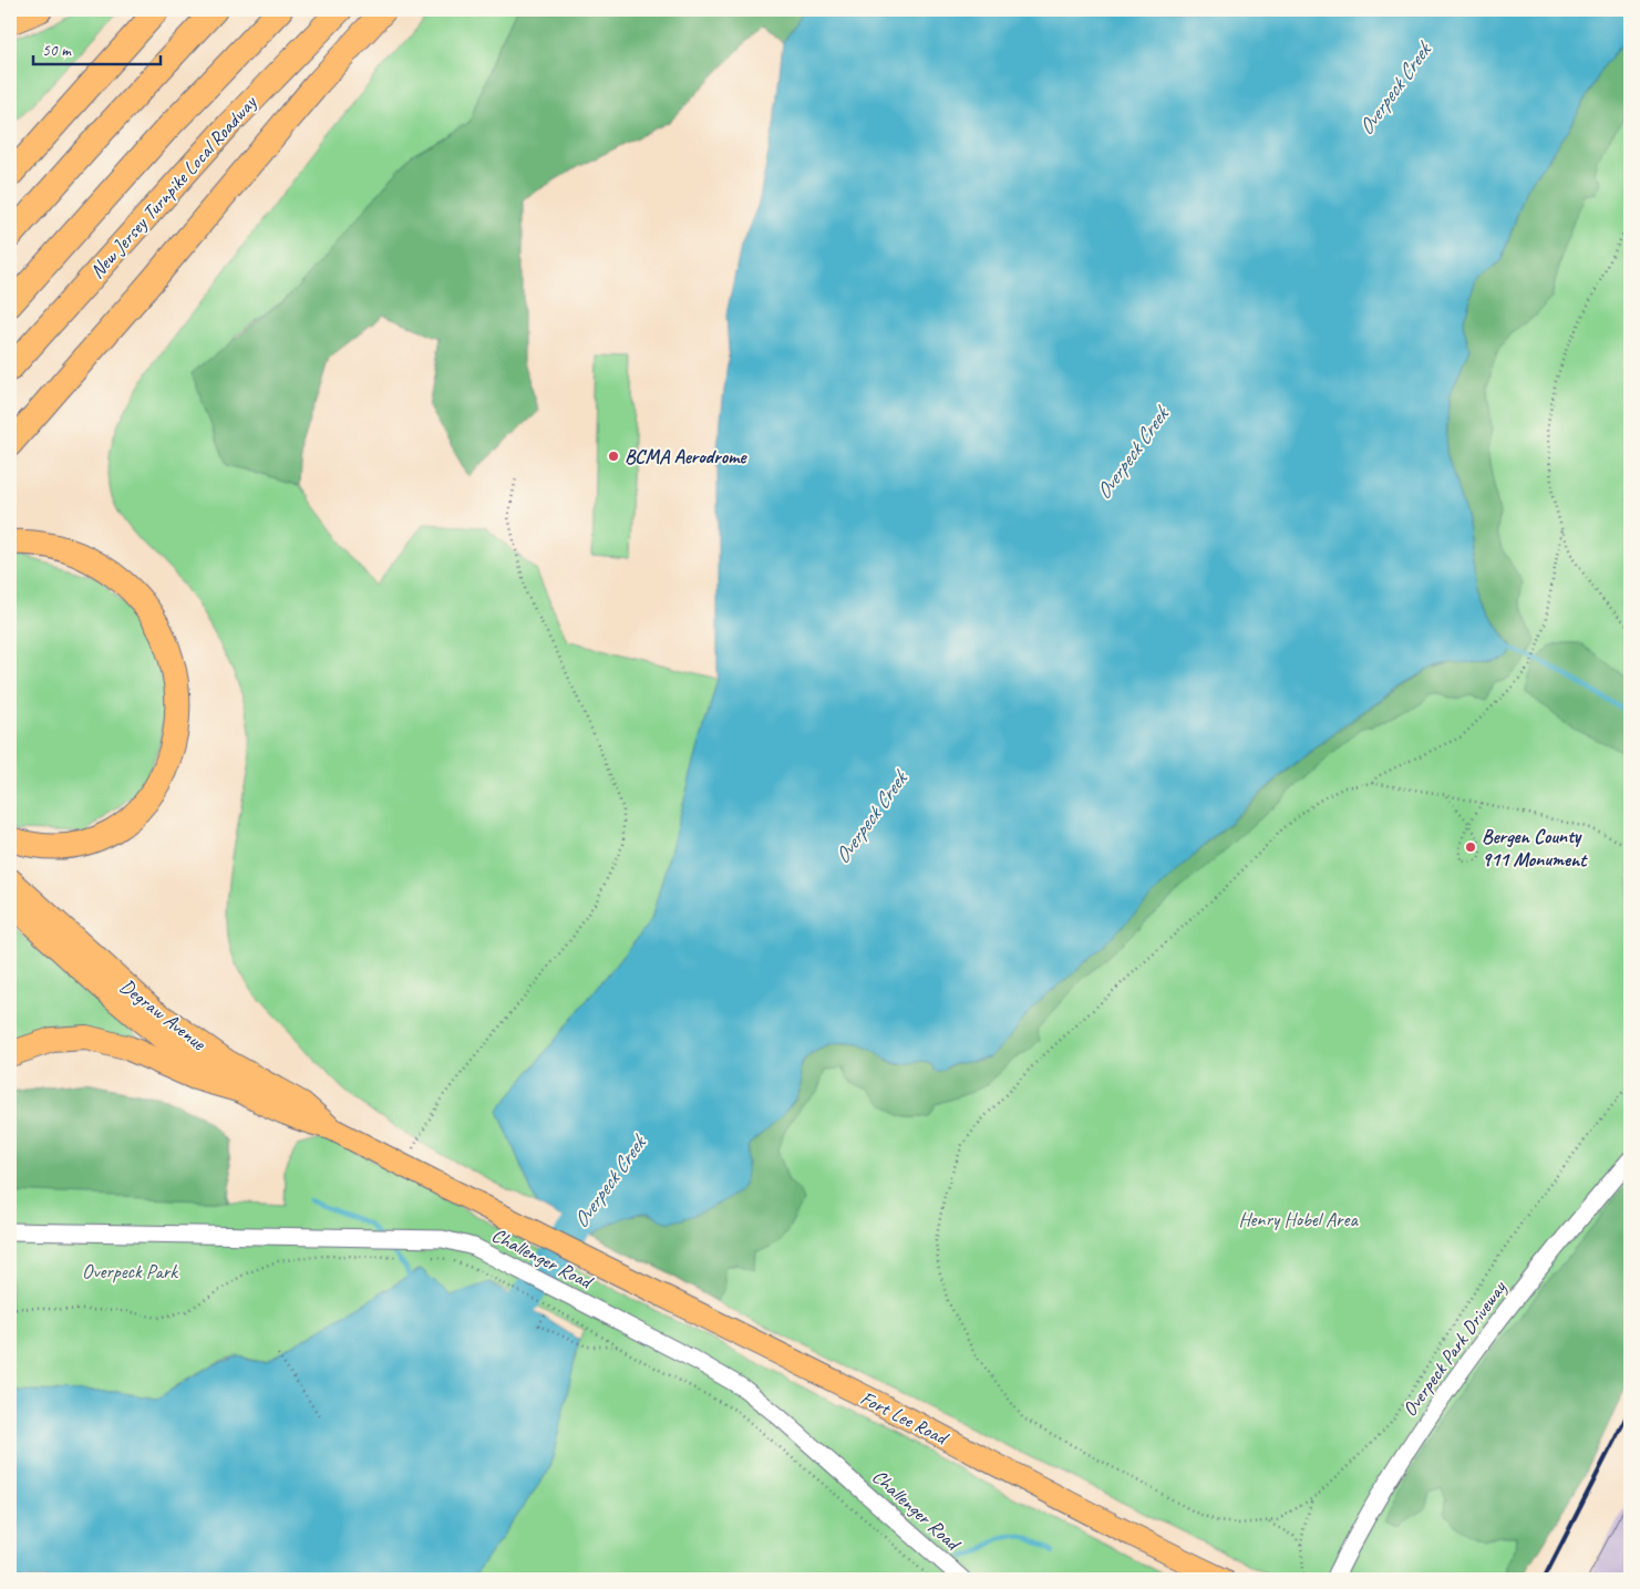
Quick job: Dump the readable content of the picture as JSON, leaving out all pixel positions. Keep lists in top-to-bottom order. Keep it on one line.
{"streets":{"highway":["New Jersey Turnpike Local Roadway"],"main road":["Degraw Avenue","Fort Lee Road"],"street":["Challenger Road","Overpeck Park Driveway"]},"crossings":[["Degraw Avenue","Fort Lee Road"]],"water":["Overpeck Creek"],"parks":["Henry Hobel Area","Overpeck Park"],"places":["BCMA Aerodrome","Bergen County 911 Monument"],"scale_bar":"50 m"}
